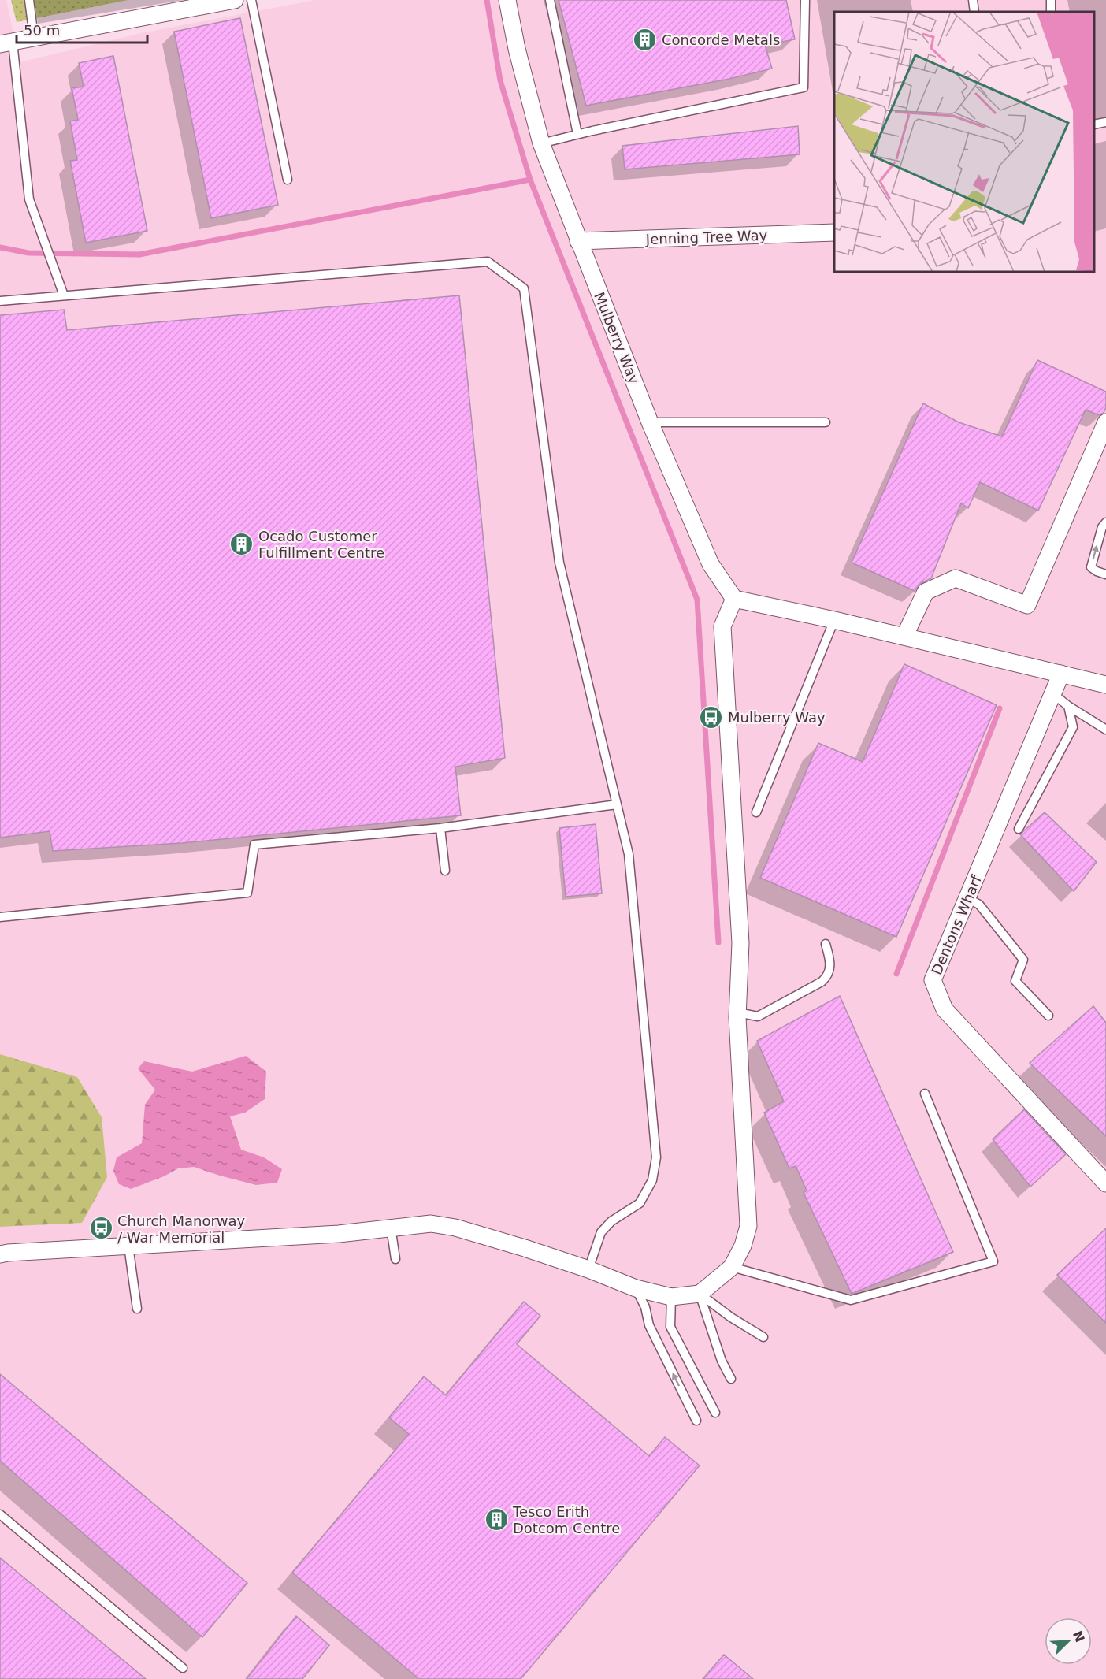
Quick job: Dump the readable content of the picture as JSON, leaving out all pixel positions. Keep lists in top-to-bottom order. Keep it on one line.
{"streets":{"street":["Jenning Tree Way","Mulberry Way","Dentons Wharf"]},"crossings":[["Jenning Tree Way","Mulberry Way"]],"places":{"building":["Concorde Metals","Ocado Customer Fulfillment Centre","Tesco Erith Dotcom Centre"],"bus stop":["Mulberry Way","Church Manorway / War Memorial"]},"scale_bar":"50 m","north":"top right"}
